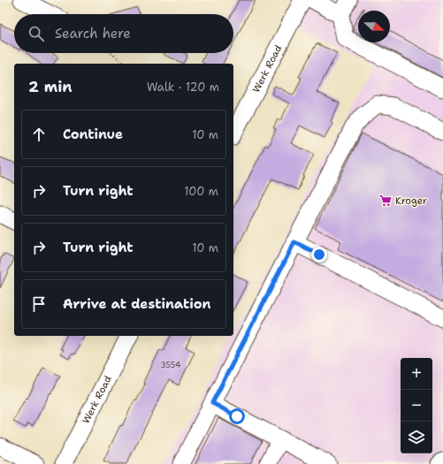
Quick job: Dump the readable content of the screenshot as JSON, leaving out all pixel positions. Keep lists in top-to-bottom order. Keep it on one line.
{"streets":{"street":["Werk Road"]},"places":{"supermarket":["Kroger"]},"house_numbers":["3554"],"north":"right","page":{"search":"Search here","heading":["2 min","Walk · 120 m"],"list":[["Continue","10 m"],["Turn right","100 m"],["Turn right","10 m"],"Arrive at destination"],"map_buttons":["+","−"]}}
